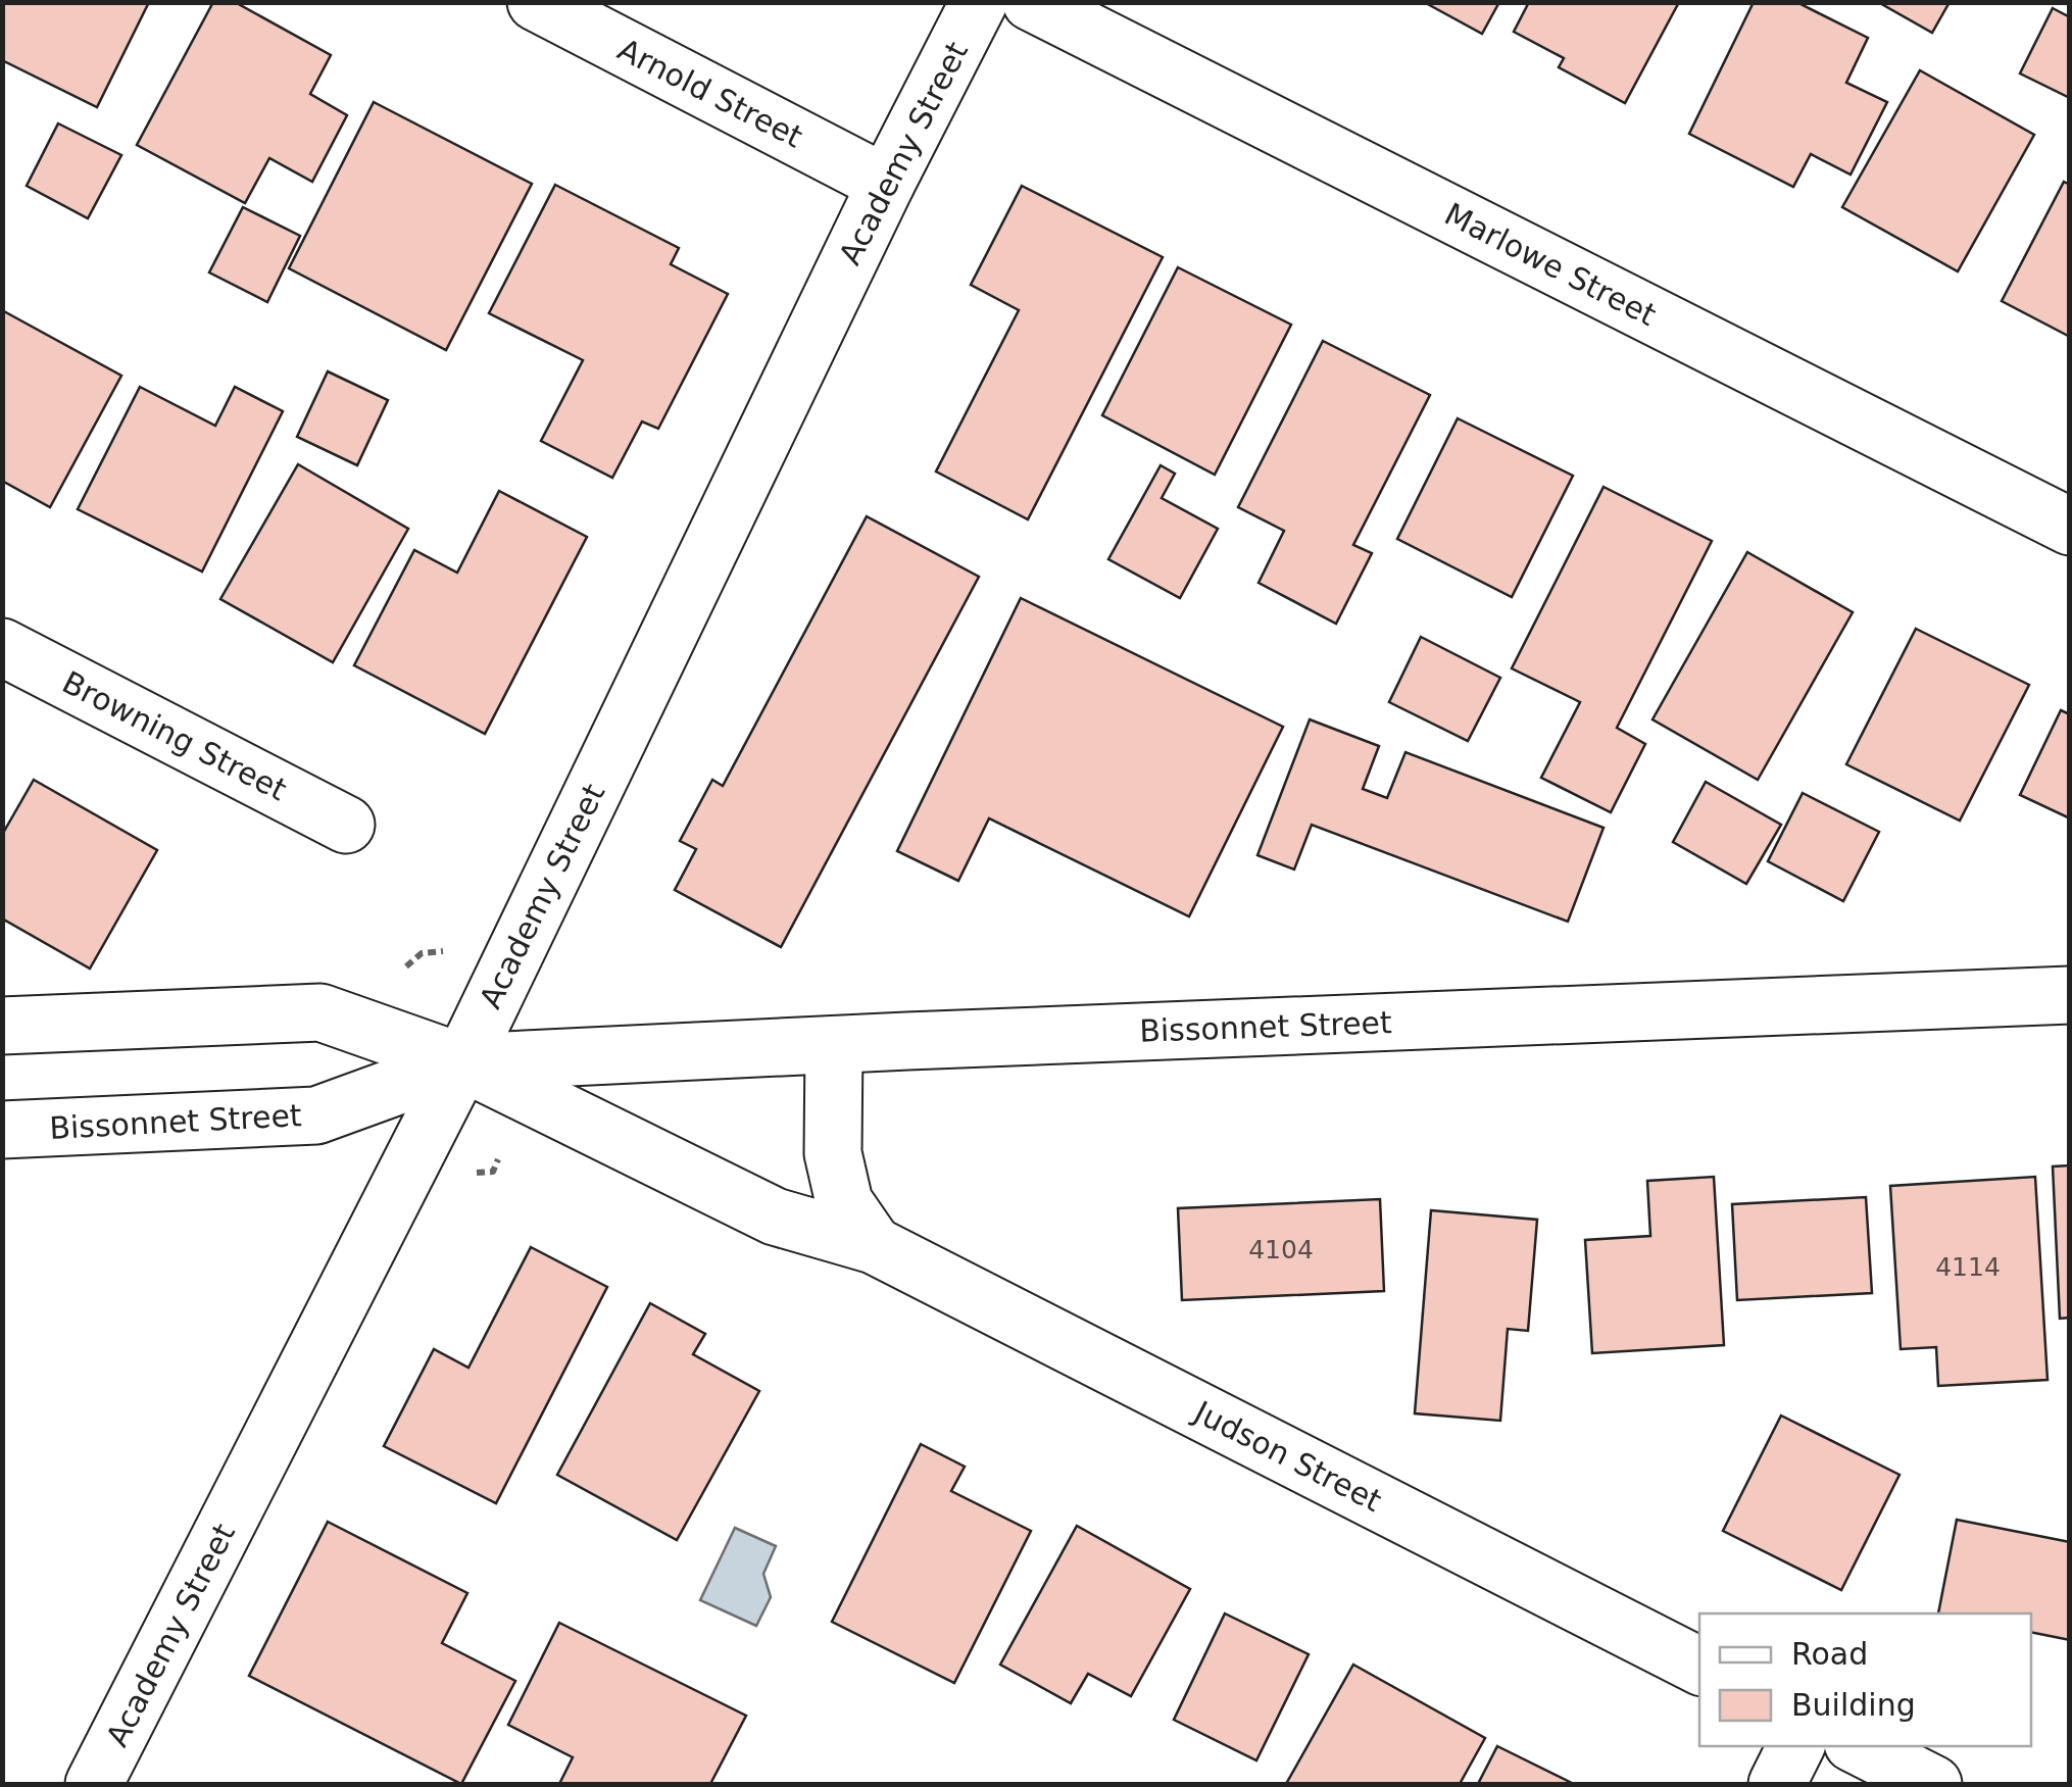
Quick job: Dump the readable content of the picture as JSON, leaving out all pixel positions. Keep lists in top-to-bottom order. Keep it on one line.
{"streets":{"street":["Arnold Street","Academy Street","Marlowe Street","Browning Street","Bissonnet Street","Judson Street"]},"crossings":[["Arnold Street","Academy Street"],["Academy Street","Bissonnet Street"],["Academy Street","Judson Street"],["Bissonnet Street","Judson Street"]],"house_numbers":["4104","4114"],"legend":["Road","Building"]}
